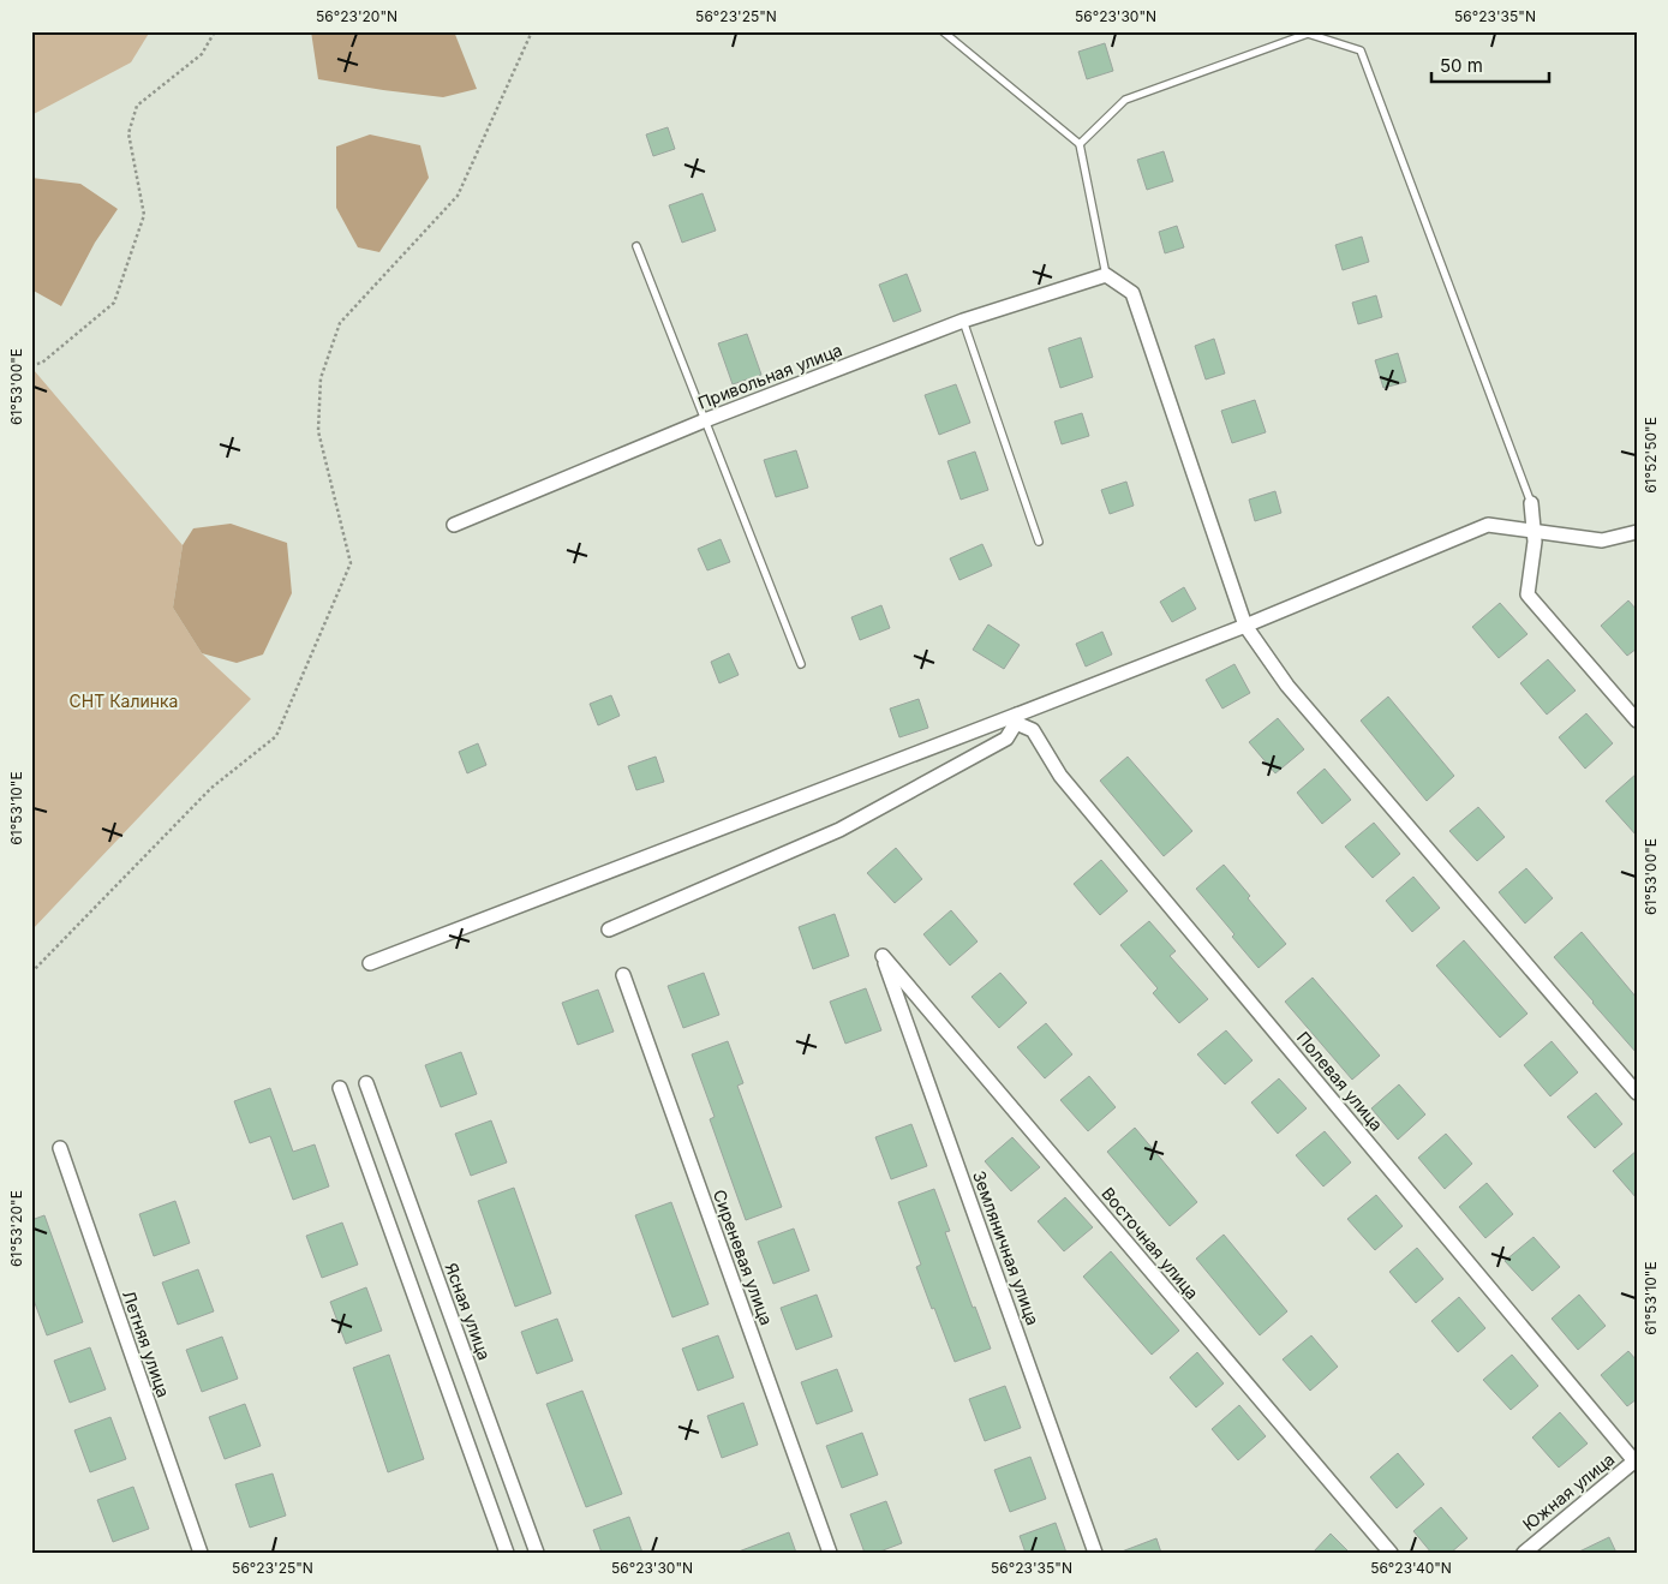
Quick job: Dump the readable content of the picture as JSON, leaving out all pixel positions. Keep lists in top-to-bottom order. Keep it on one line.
{"streets":{"street":["Привольная улица","Полевая улица","Восточная улица","Земляничная улица","Сиреневая улица","Ясная улица","Летняя улица","Южная улица"]},"crossings":[["Полевая улица","Южная улица"],["Восточная улица","Земляничная улица"]],"parks":["СНТ Калинка"],"scale_bar":"50 m","coordinates":["56°23'20\"N","56°23'25\"N","56°23'30\"N","56°23'35\"N","61°53'00\"E","61°52'50\"E","61°53'10\"E","61°53'20\"E","56°23'40\"N"]}
